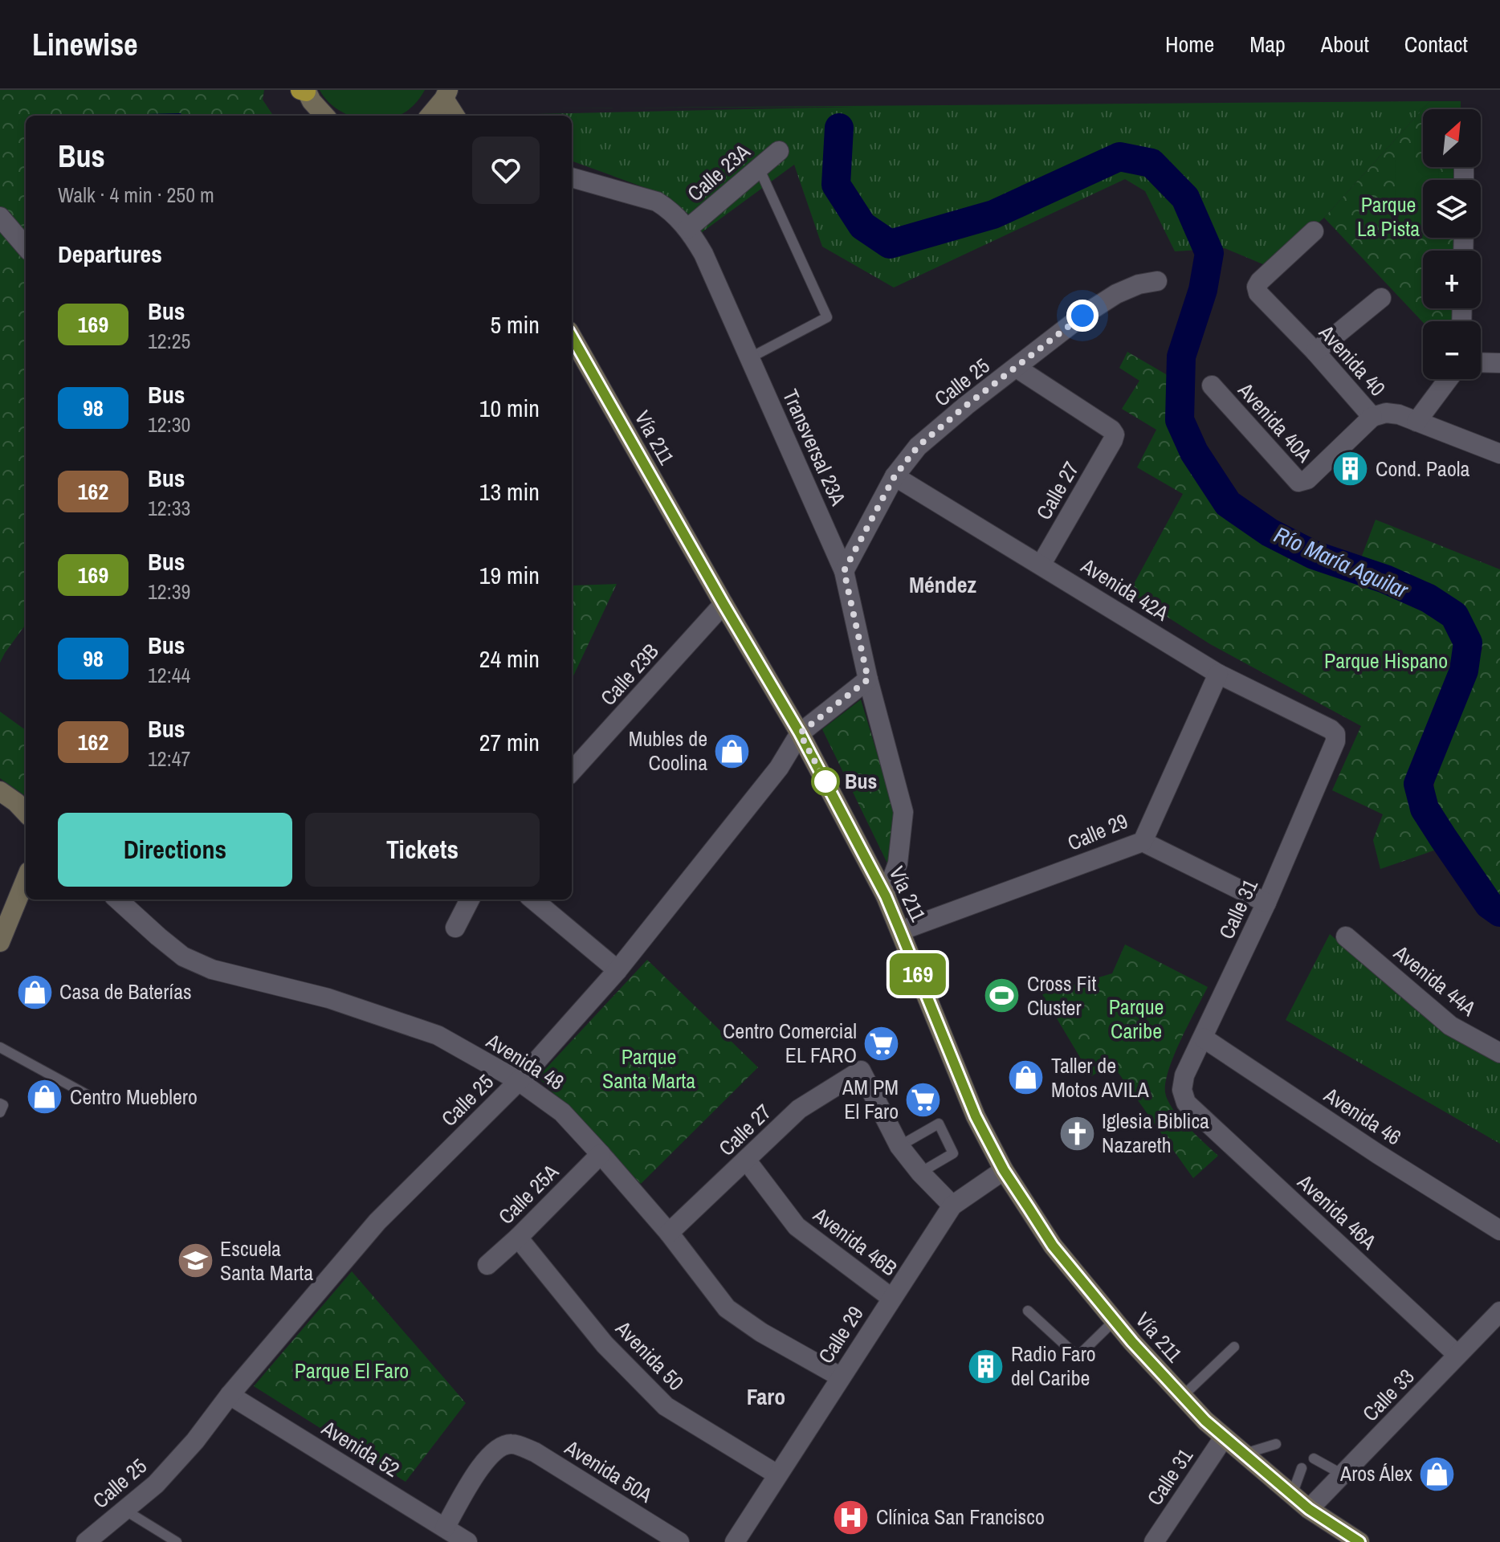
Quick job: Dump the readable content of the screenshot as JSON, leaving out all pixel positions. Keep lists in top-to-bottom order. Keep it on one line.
{"streets":{"main road":["Vía 211"],"street":["Calle 23A","Avenida 40","Calle 25","Avenida 40A","Transversal 23A","Calle 27","Avenida 42A","Calle 23B","Calle 29","Calle 31","Avenida 44A","Avenida 48","Avenida 46","Calle 25A","Avenida 46A","Avenida 46B","Avenida 50","Calle 33","Avenida 52","Avenida 50A"]},"crossings":[["Calle 23A","Transversal 23A"],["Avenida 40","Avenida 40A"],["Calle 25","Vía 211"],["Calle 25","Transversal 23A"],["Calle 25","Calle 27"],["Calle 25","Avenida 42A"],["Calle 25","Avenida 48"],["Calle 25","Avenida 52"],["Vía 211","Transversal 23A"],["Vía 211","Calle 23B"],["Vía 211","Calle 29"],["Vía 211","Calle 31"],["Vía 211","Calle 33"],["Calle 27","Avenida 42A"],["Calle 27","Avenida 48"],["Calle 27","Avenida 46B"],["Avenida 42A","Calle 29"],["Avenida 42A","Calle 31"],["Calle 29","Avenida 48"],["Calle 29","Avenida 46B"],["Calle 29","Avenida 50"],["Calle 31","Avenida 46"],["Calle 31","Avenida 46A"],["Avenida 48","Calle 25A"],["Calle 25A","Avenida 50"],["Avenida 46A","Calle 33"],["Avenida 52","Avenida 50A"]],"districts":["Méndez","Faro"],"water":["Río María Aguilar"],"parks":["Parque La Pista","Parque Hispano","Parque Caribe","Parque Santa Marta","Parque El Faro"],"places":{"building":["Cond. Paola","Radio Faro del Caribe"],"shop":["Mubles de Coolina","Casa de Baterías","Taller de Motos AVILA","Centro Mueblero","Aros Álex"],"other":["Bus"],"sports":["Cross Fit Cluster"],"supermarket":["Centro Comercial EL FARO","AM PM El Faro"],"church":["Iglesia Biblica Nazareth"],"school or university":["Escuela Santa Marta"],"hospital":["Clínica San Francisco"]},"lines":["bus line 169"],"north":"top right","page":{"header":"Linewise","nav":["Home","Map","About","Contact"],"on_map":"169","map_buttons":["+","−"],"heading":[["Bus","Walk · 4 min · 250 m"],"Departures"],"list":[{"mark":"169","name":"Bus","note":"12:25","value":"5 min"},{"mark":"98","name":"Bus","note":"12:30","value":"10 min"},{"mark":"162","name":"Bus","note":"12:33","value":"13 min"},{"mark":"169","name":"Bus","note":"12:39","value":"19 min"},{"mark":"98","name":"Bus","note":"12:44","value":"24 min"},{"mark":"162","name":"Bus","note":"12:47","value":"27 min"}],"buttons":["Directions","Tickets"]}}
